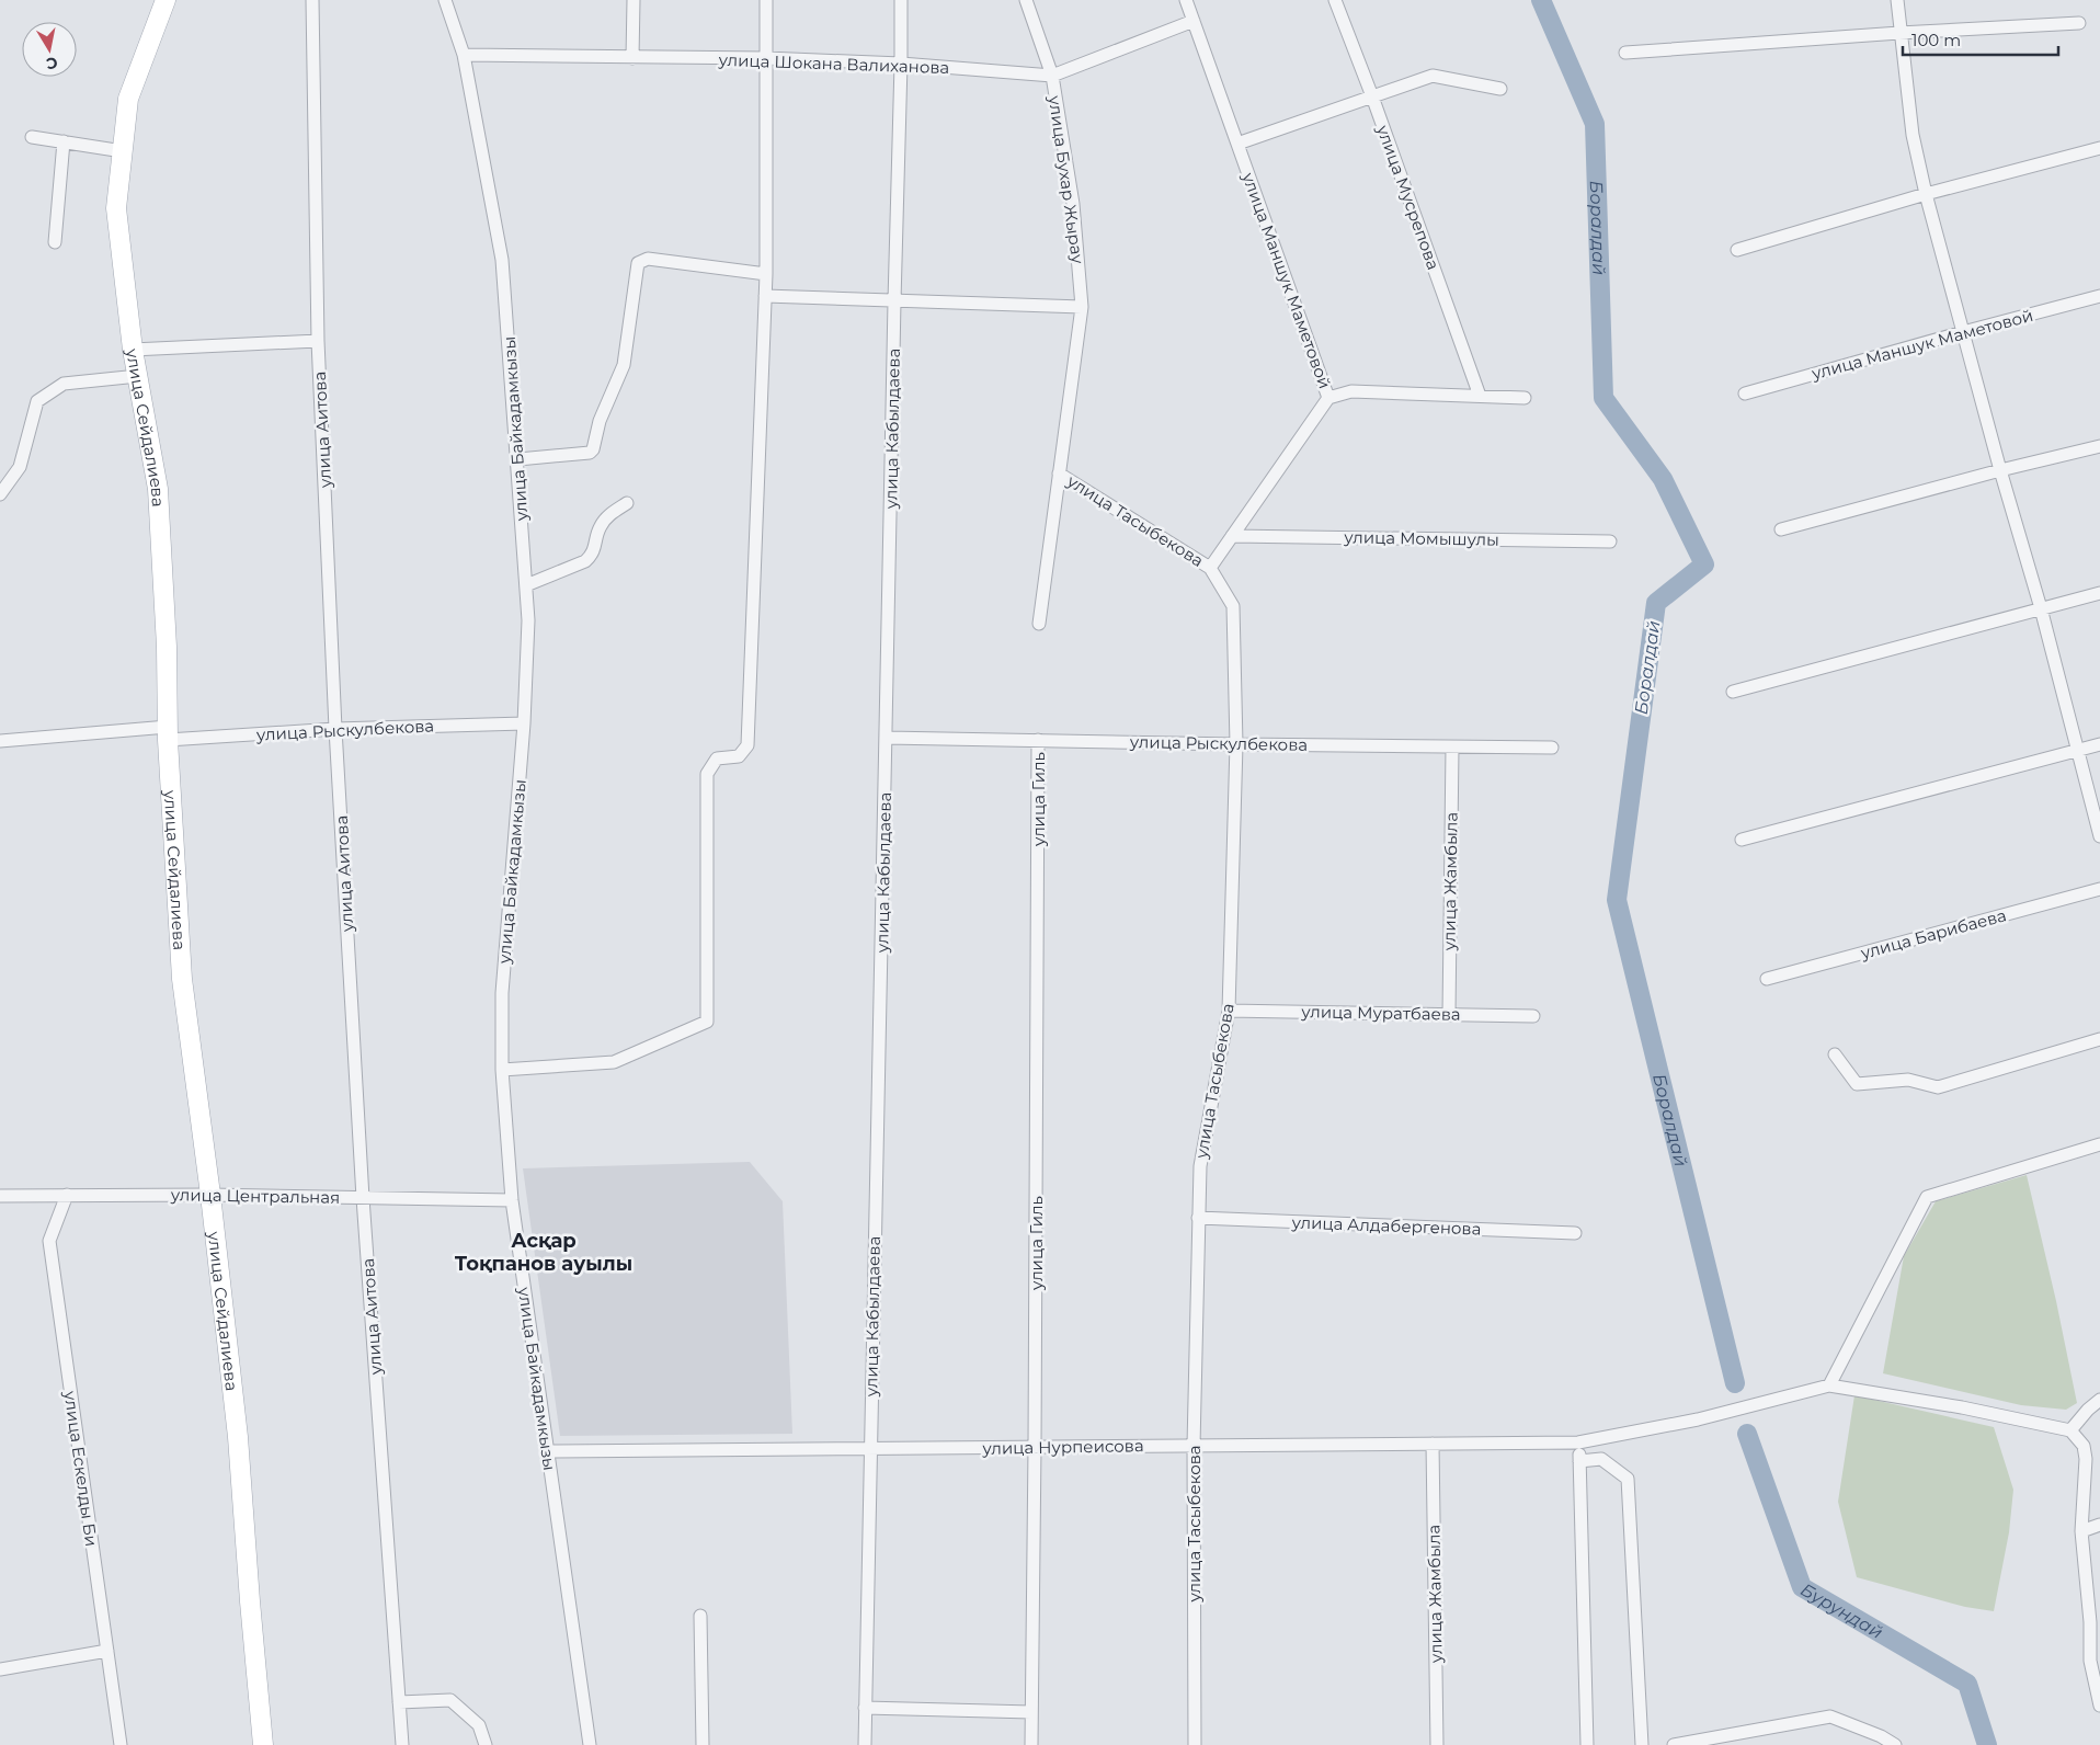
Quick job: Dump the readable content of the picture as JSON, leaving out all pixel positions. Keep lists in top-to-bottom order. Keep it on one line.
{"streets":{"main road":["улица Сейдалиева"],"street":["улица Шокана Валиханова","улица Бухар Жырау","улица Мусрепова","улица Маншук Маметовой","улица Байкадамкызы","улица Кабылдаева","улица Аитова","улица Тасыбекова","улица Момышулы","улица Рыскулбекова","улица Гиль","улица Жамбыла","улица Барибаева","улица Муратбаева","улица Центральная","улица Алдабергенова","улица Нурпеисова","улица Ескелды Би"]},"crossings":[["улица Шокана Валиханова","улица Бухар Жырау"],["улица Шокана Валиханова","улица Маншук Маметовой"],["улица Шокана Валиханова","улица Байкадамкызы"],["улица Шокана Валиханова","улица Кабылдаева"],["улица Бухар Жырау","улица Тасыбекова"],["улица Маншук Маметовой","улица Тасыбекова"],["улица Маншук Маметовой","улица Момышулы"],["улица Сейдалиева","улица Рыскулбекова"],["улица Сейдалиева","улица Центральная"],["улица Байкадамкызы","улица Рыскулбекова"],["улица Байкадамкызы","улица Центральная"],["улица Байкадамкызы","улица Нурпеисова"],["улица Кабылдаева","улица Рыскулбекова"],["улица Кабылдаева","улица Нурпеисова"],["улица Аитова","улица Рыскулбекова"],["улица Аитова","улица Центральная"],["улица Тасыбекова","улица Рыскулбекова"],["улица Тасыбекова","улица Муратбаева"],["улица Тасыбекова","улица Алдабергенова"],["улица Тасыбекова","улица Нурпеисова"],["улица Рыскулбекова","улица Гиль"],["улица Рыскулбекова","улица Жамбыла"],["улица Гиль","улица Нурпеисова"],["улица Жамбыла","улица Муратбаева"],["улица Жамбыла","улица Нурпеисова"],["улица Центральная","улица Ескелды Би"]],"districts":["Асқар Тоқпанов ауылы"],"water":["Боралдай","Бурундай"],"scale_bar":"100 m","north":"bottom"}
